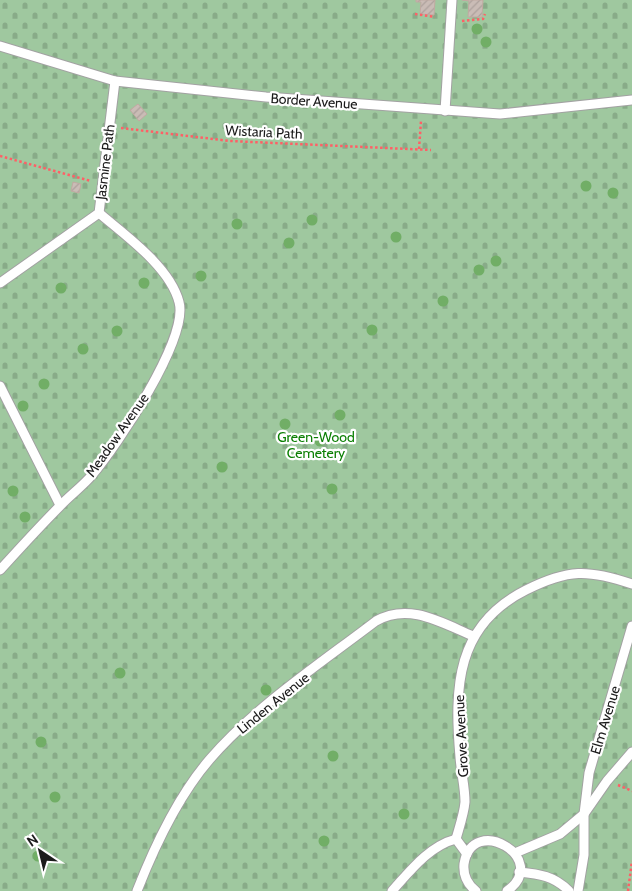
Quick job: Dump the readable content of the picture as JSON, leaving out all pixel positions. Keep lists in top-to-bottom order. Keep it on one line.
{"streets":{"lane":["Border Avenue","Jasmine Path","Meadow Avenue","Linden Avenue","Elm Avenue","Grove Avenue"],"path":["Wistaria Path"]},"crossings":[["Border Avenue","Jasmine Path"],["Wistaria Path","Jasmine Path"],["Jasmine Path","Meadow Avenue"],["Linden Avenue","Grove Avenue"]],"parks":["Green-Wood Cemetery"],"north":"top left"}
